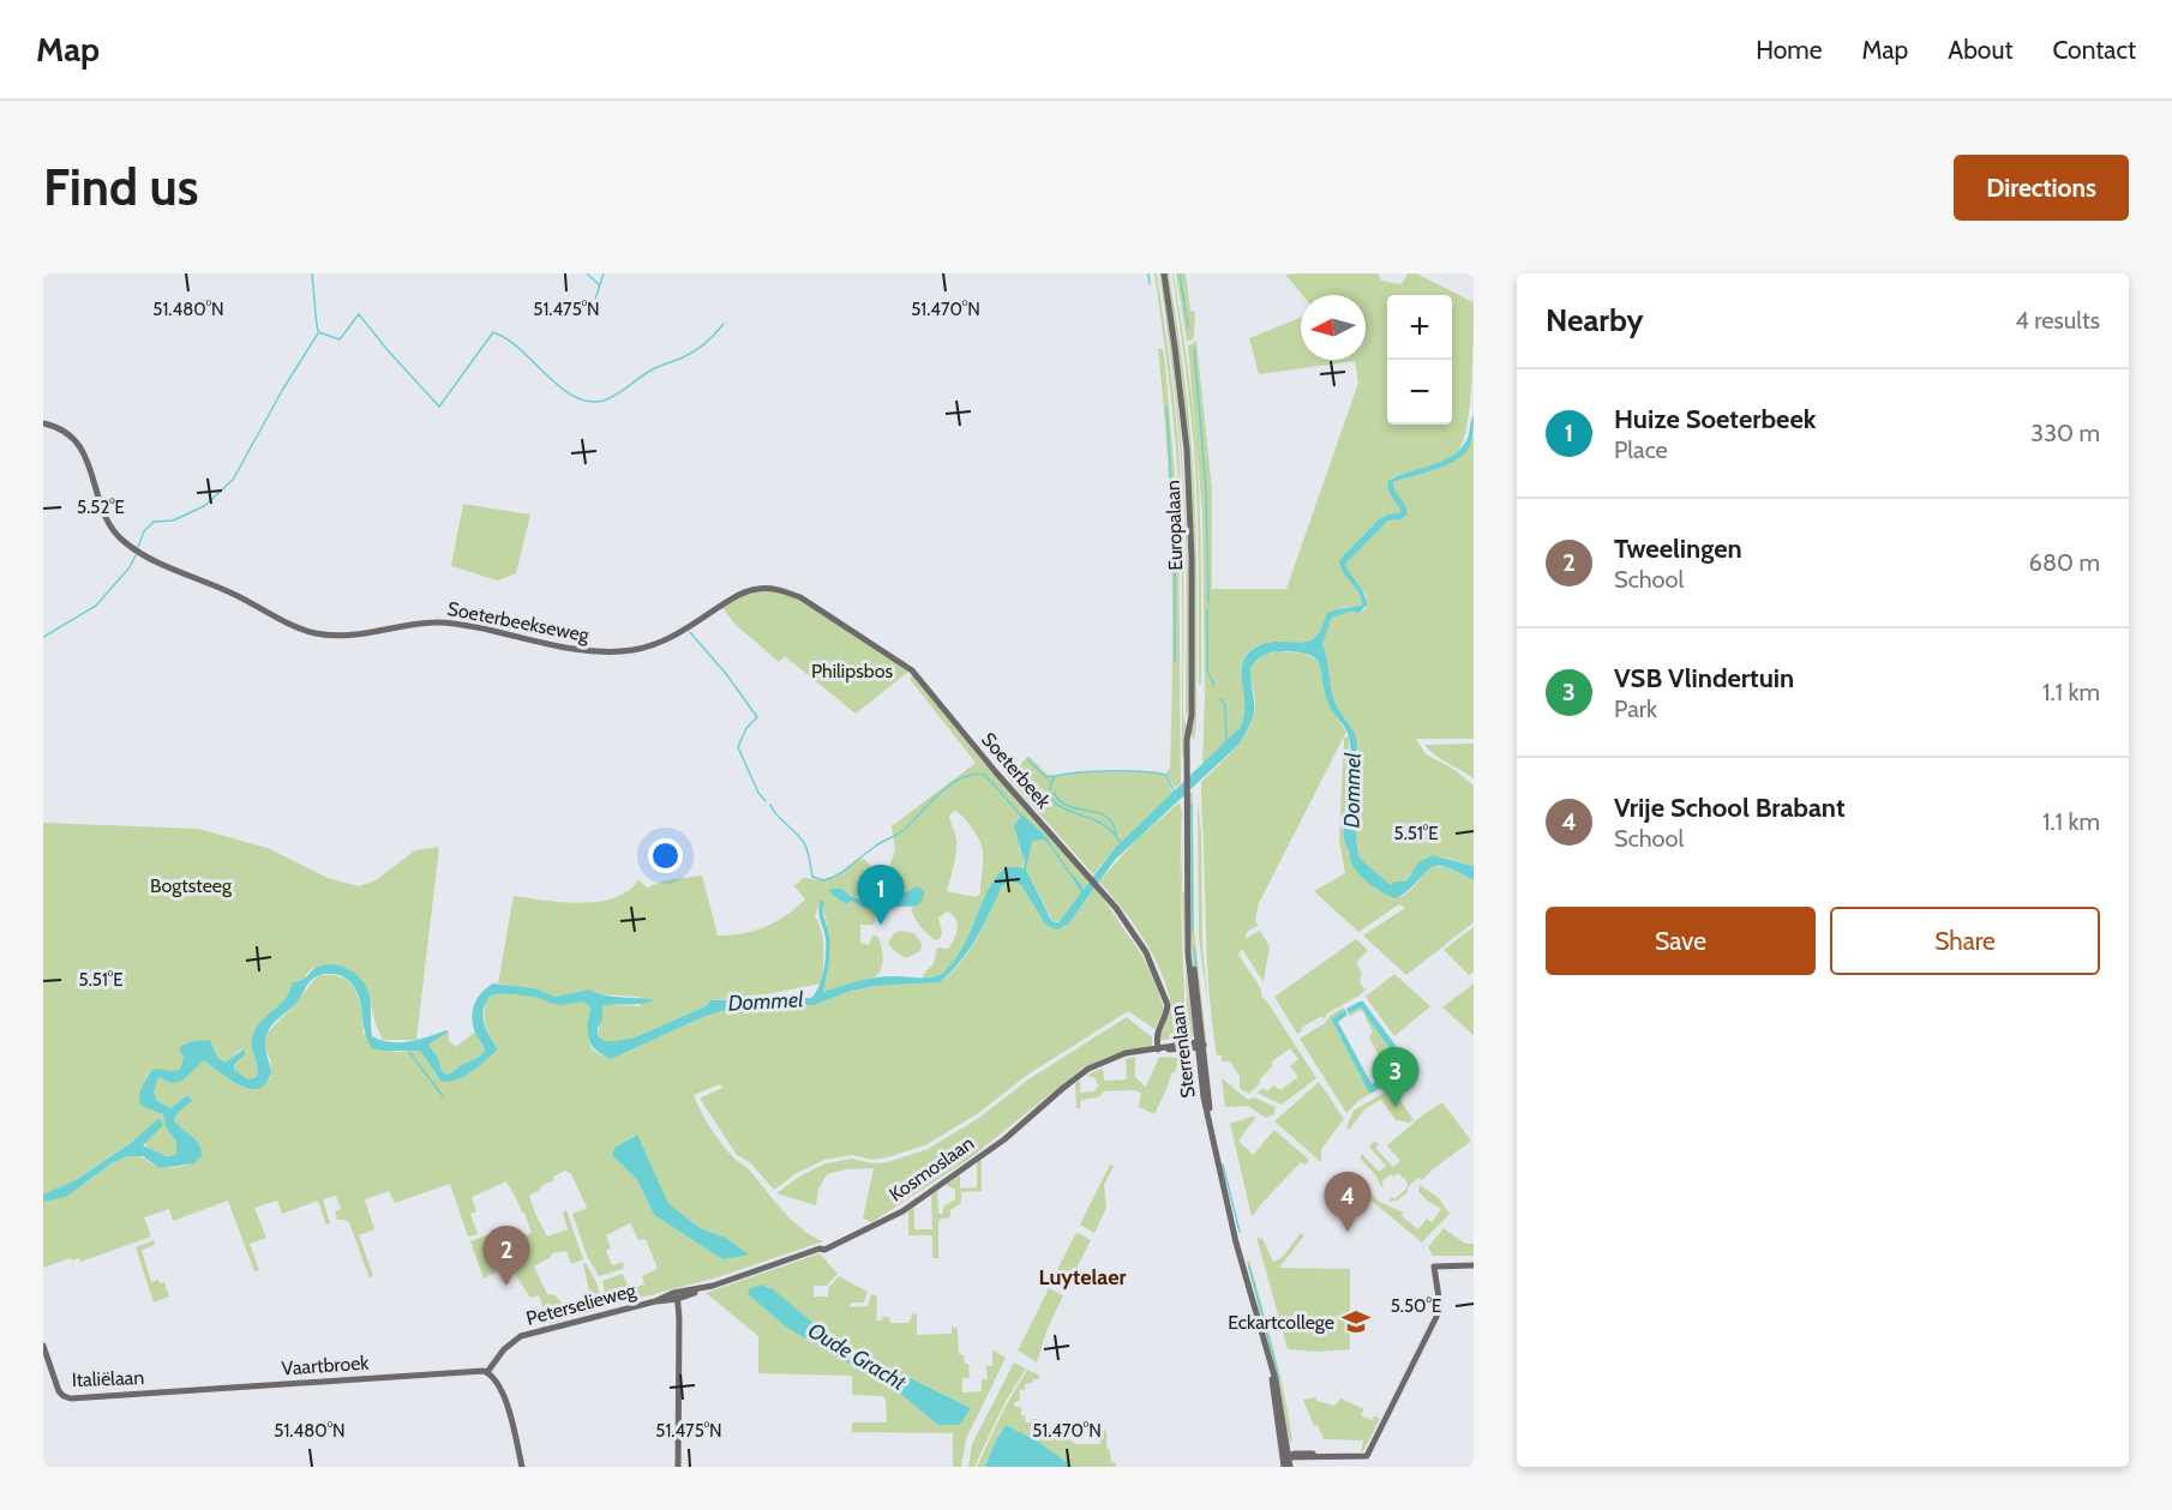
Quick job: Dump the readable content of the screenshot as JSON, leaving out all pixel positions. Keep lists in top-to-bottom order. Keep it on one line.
{"streets":{"street":["Europalaan","Soeterbeekseweg","Soeterbeek","Sterrenlaan","Kosmoslaan","Peterselieweg","Vaartbroek","Italiëlaan"]},"crossings":[["Europalaan","Sterrenlaan"],["Soeterbeekseweg","Soeterbeek"],["Soeterbeek","Kosmoslaan"],["Sterrenlaan","Kosmoslaan"],["Kosmoslaan","Peterselieweg"],["Peterselieweg","Vaartbroek"],["Vaartbroek","Italiëlaan"]],"districts":["Luytelaer"],"water":["Dommel","Oude Gracht"],"parks":["Philipsbos","Bogtsteeg"],"places":{"school or university":["Eckartcollege"]},"north":"left","page":{"header":"Map","nav":["Home","Map","About","Contact"],"buttons":["Directions",["Save","Share"]],"title":"Find us","heading":["Nearby","4 results"],"map_buttons":["+","−"],"list":[{"mark":"1","name":"Huize Soeterbeek","note":"Place","value":"330 m"},{"mark":"2","name":"Tweelingen","note":"School","value":"680 m"},{"mark":"3","name":"VSB Vlindertuin","note":"Park","value":"1.1 km"},{"mark":"4","name":"Vrije School Brabant","note":"School","value":"1.1 km"}],"pins":["1","3","4","2"]},"coordinates":["51.480°N","51.475°N","51.470°N","5.52°E","5.51°E","5.50°E"]}
